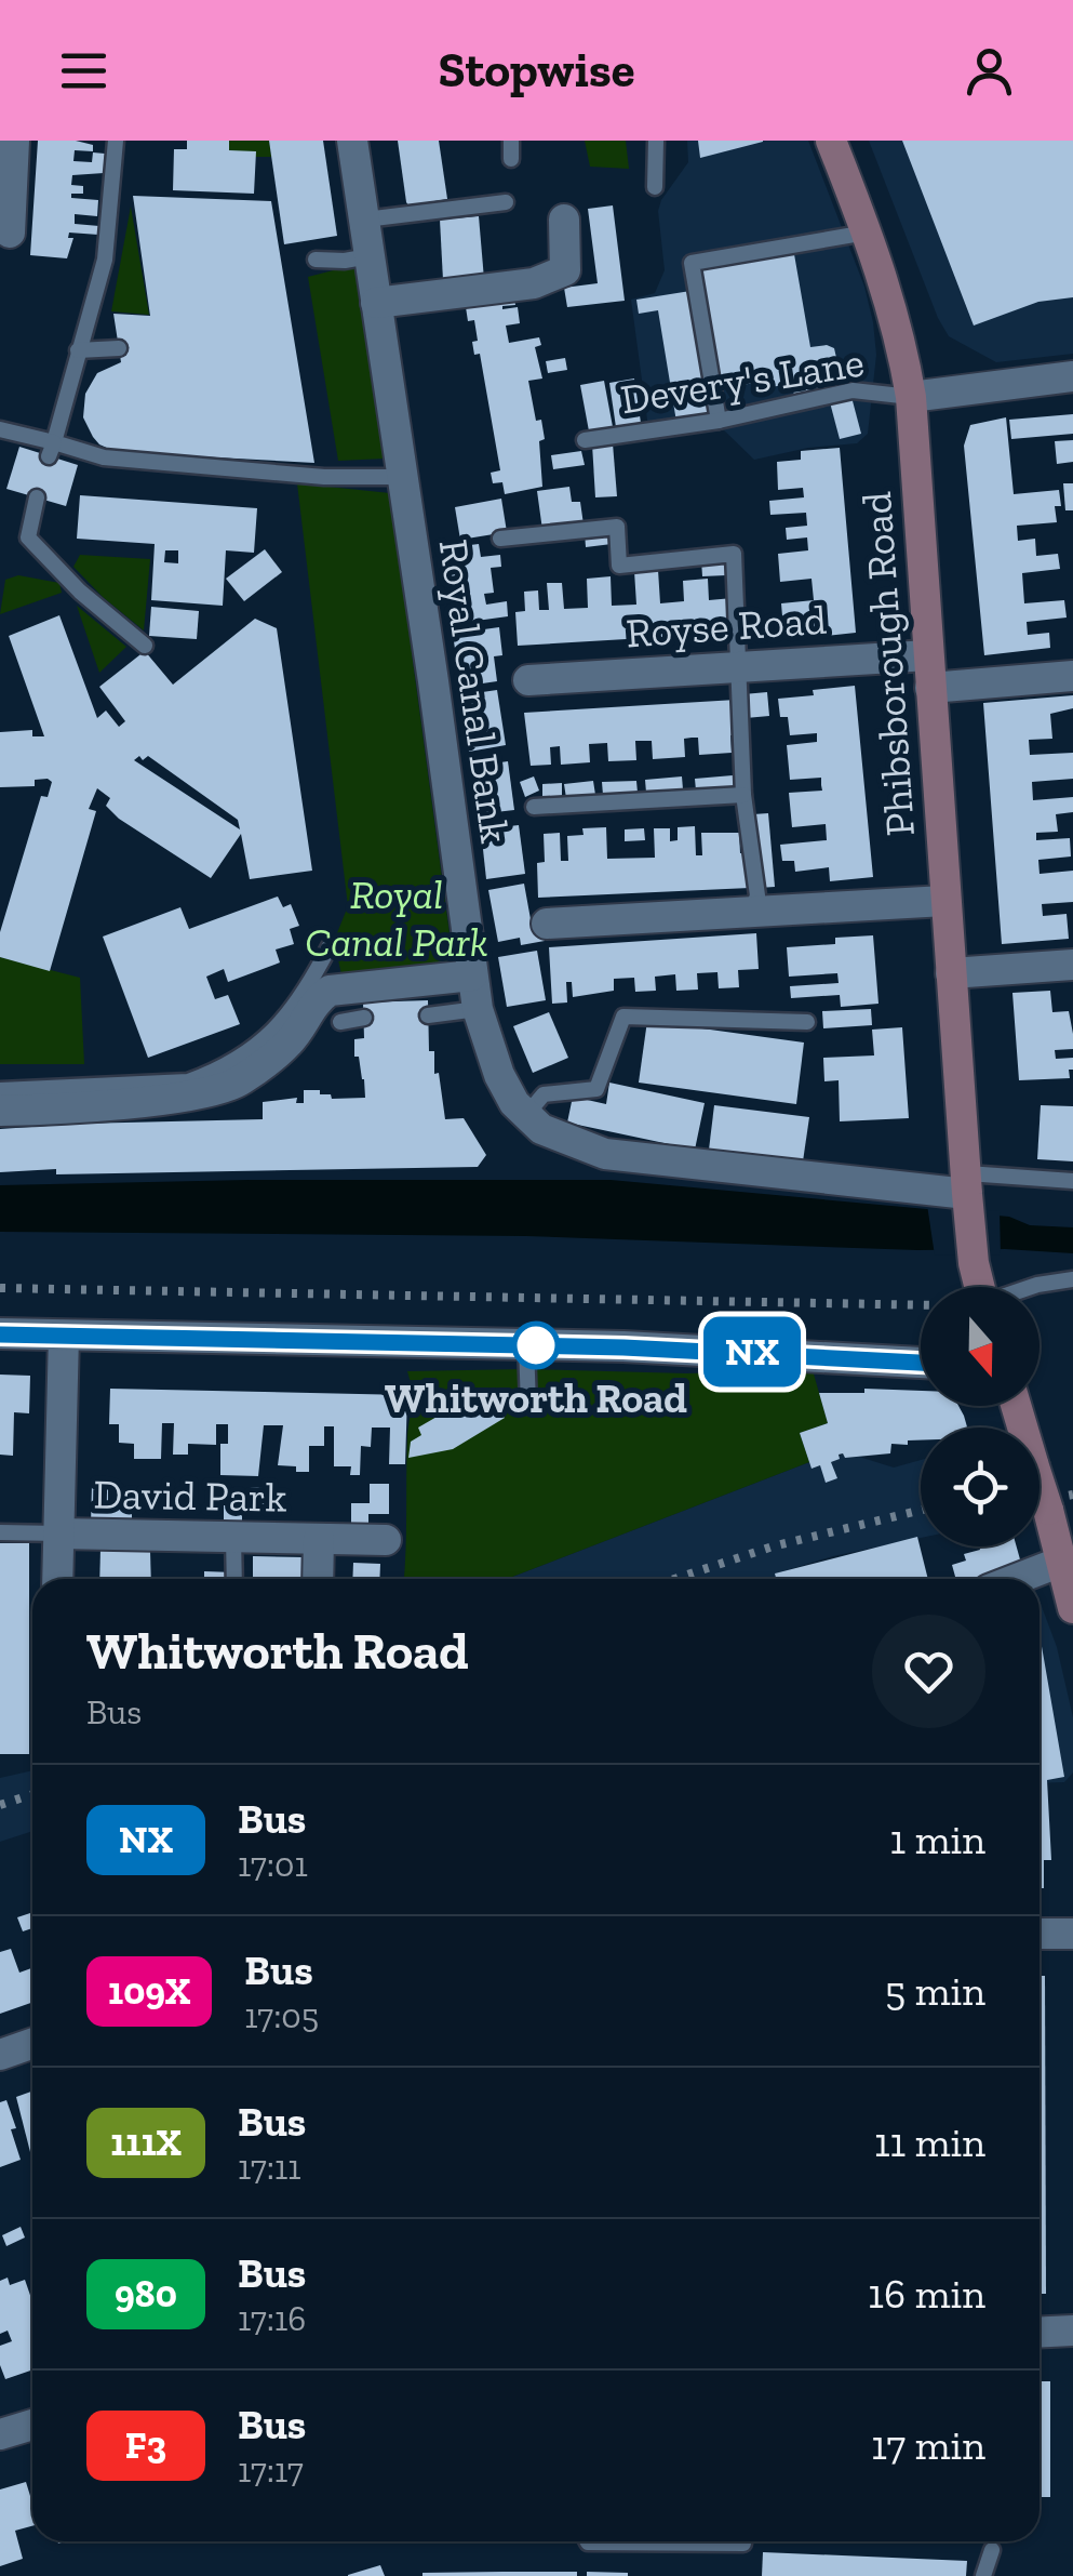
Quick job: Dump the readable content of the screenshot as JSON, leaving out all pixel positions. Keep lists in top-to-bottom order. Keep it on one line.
{"streets":{"main road":["Phibsborough Road"],"street":["Royse Road","Royal Canal Bank","David Park"],"lane":["Devery's Lane"]},"crossings":[["Devery's Lane","Phibsborough Road"],["Royse Road","Phibsborough Road"],["Phibsborough Road","Royal Canal Bank"]],"parks":["Royal Canal Park"],"places":["Whitworth Road"],"lines":["bus line NX"],"north":"bottom","page":{"header":"Stopwise","on_map":"NX","heading":["Whitworth Road","Bus"],"list":[{"mark":"NX","name":"Bus","note":"17:01","value":"1 min"},{"mark":"109X","name":"Bus","note":"17:05","value":"5 min"},{"mark":"111X","name":"Bus","note":"17:11","value":"11 min"},{"mark":"980","name":"Bus","note":"17:16","value":"16 min"},{"mark":"F3","name":"Bus","note":"17:17","value":"17 min"}]}}
